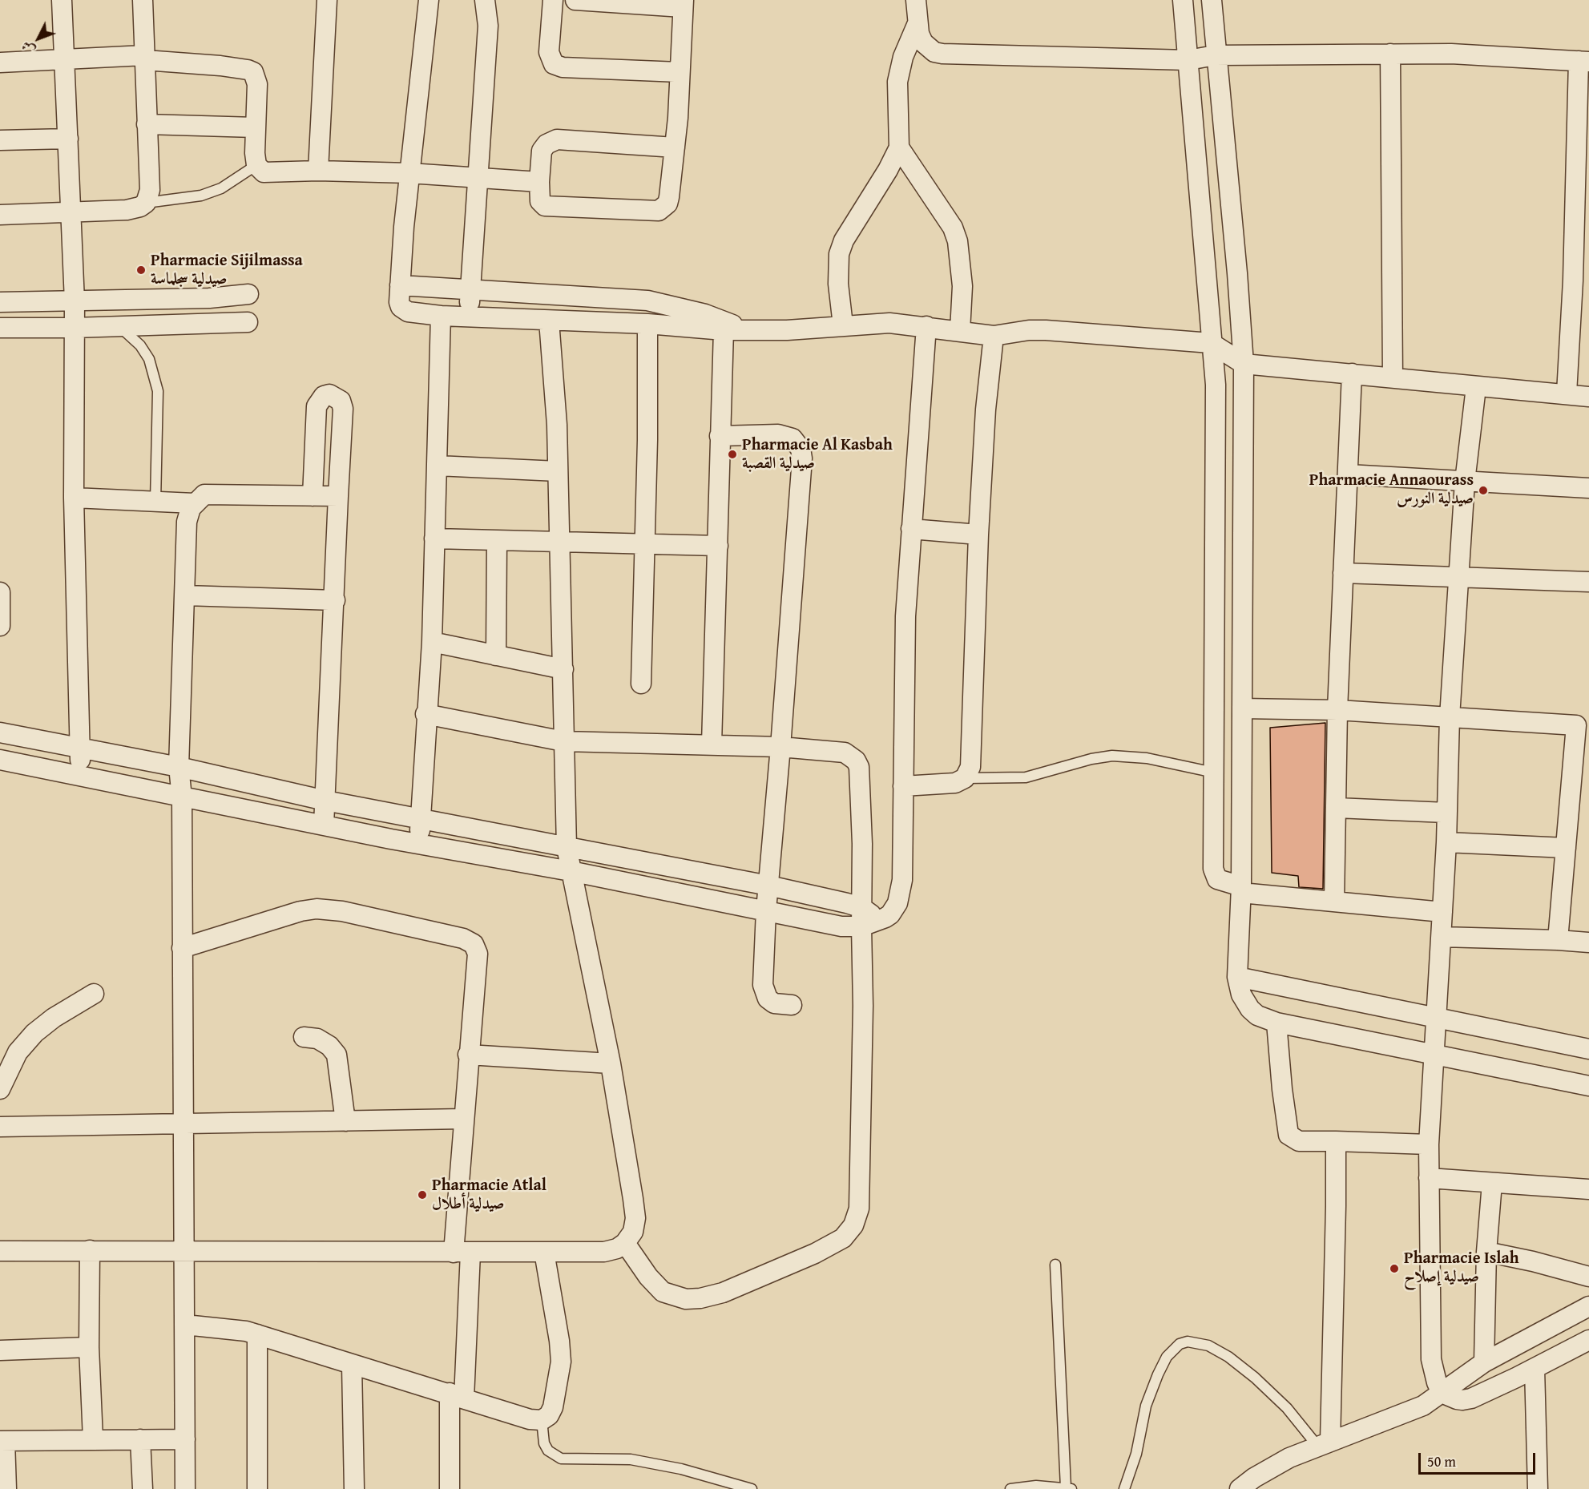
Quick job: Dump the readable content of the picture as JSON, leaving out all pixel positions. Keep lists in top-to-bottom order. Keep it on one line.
{"places":["Pharmacie Sijilmassa صيدلية سجلماسة","Pharmacie Al Kasbah صيدلية القصبة","Pharmacie Annaourass صيدلية النورس","Pharmacie Atlal صيدلية أطلال","Pharmacie Islah صيدلية إصلاح"],"scale_bar":"50 m","north":"bottom left"}
